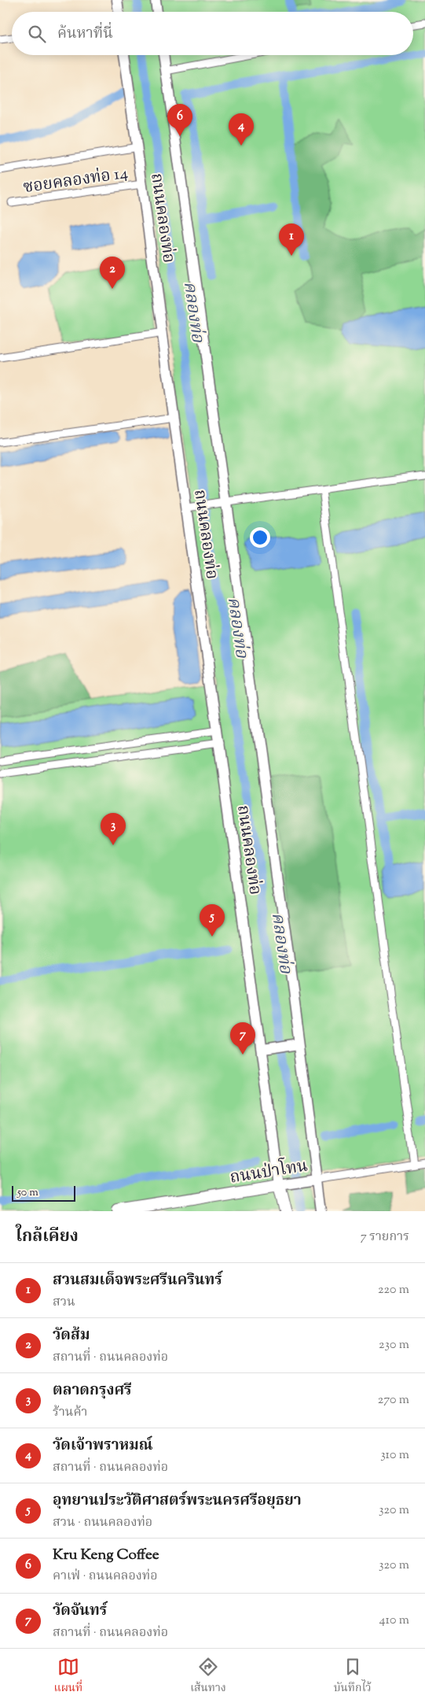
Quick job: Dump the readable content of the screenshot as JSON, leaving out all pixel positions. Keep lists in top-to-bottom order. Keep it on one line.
{"streets":{"main road":["ถนนคลองท่อ","ถนนป่าโทน"],"street":["ซอยคลองท่อ 14"]},"crossings":[["ซอยคลองท่อ 14","ถนนคลองท่อ"],["ถนนคลองท่อ","ถนนป่าโทน"]],"water":["คลองท่อ"],"scale_bar":"50 m","page":{"search":"ค้นหาที่นี่","pins":["6","4","1","2","3","5","7"],"scale":"50 m","heading":["ใกล้เคียง","7 รายการ"],"list":[{"mark":"1","name":"สวนสมเด็จพระศรีนครินทร์","note":"สวน","value":"220 m"},{"mark":"2","name":"วัดส้ม","note":"สถานที่ · ถนนคลองท่อ","value":"230 m"},{"mark":"3","name":"ตลาดกรุงศรี","note":"ร้านค้า","value":"270 m"},{"mark":"4","name":"วัดเจ้าพราหมณ์","note":"สถานที่ · ถนนคลองท่อ","value":"310 m"},{"mark":"5","name":"อุทยานประวัติศาสตร์พระนครศรีอยุธยา","note":"สวน · ถนนคลองท่อ","value":"320 m"},{"mark":"6","name":"Kru Keng Coffee","note":"คาเฟ่ · ถนนคลองท่อ","value":"320 m"},{"mark":"7","name":"วัดจันทร์","note":"สถานที่ · ถนนคลองท่อ","value":"410 m"}],"nav":["แผนที่","เส้นทาง","บันทึกไว้"]}}
